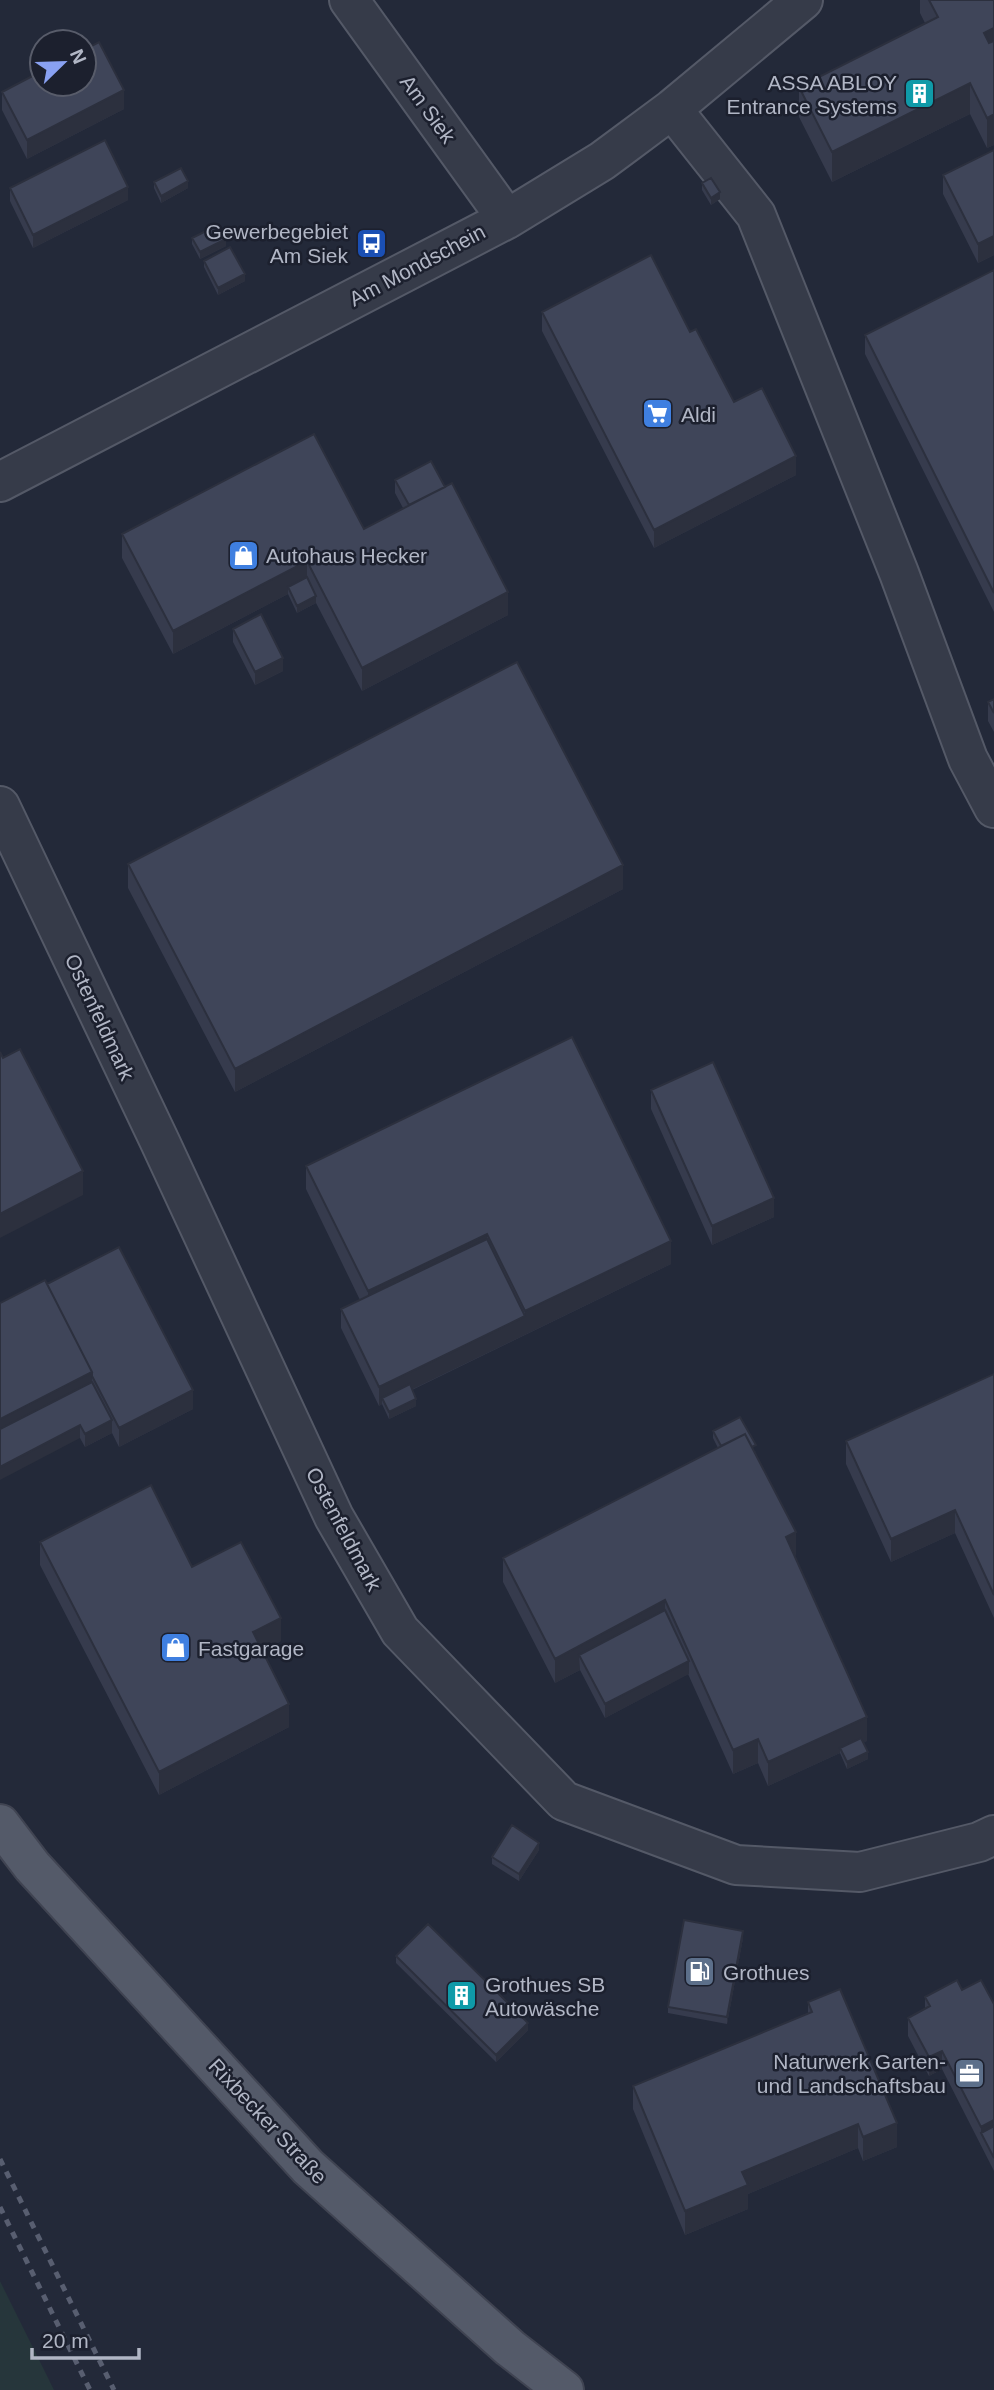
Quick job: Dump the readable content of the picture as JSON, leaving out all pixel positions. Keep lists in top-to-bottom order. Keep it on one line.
{"streets":{"main road":["Rixbecker Straße"],"street":["Am Siek","Am Mondschein","Ostenfeldmark"]},"crossings":[["Am Siek","Am Mondschein"]],"places":{"building":["ASSA ABLOY Entrance Systems","Grothues SB Autowäsche"],"bus stop":["Gewerbegebiet Am Siek"],"supermarket":["Aldi"],"shop":["Autohaus Hecker","Fastgarage"],"fuel station":["Grothues"],"office":["Naturwerk Garten- und Landschaftsbau"]},"scale_bar":"20 m","north":"top right"}
